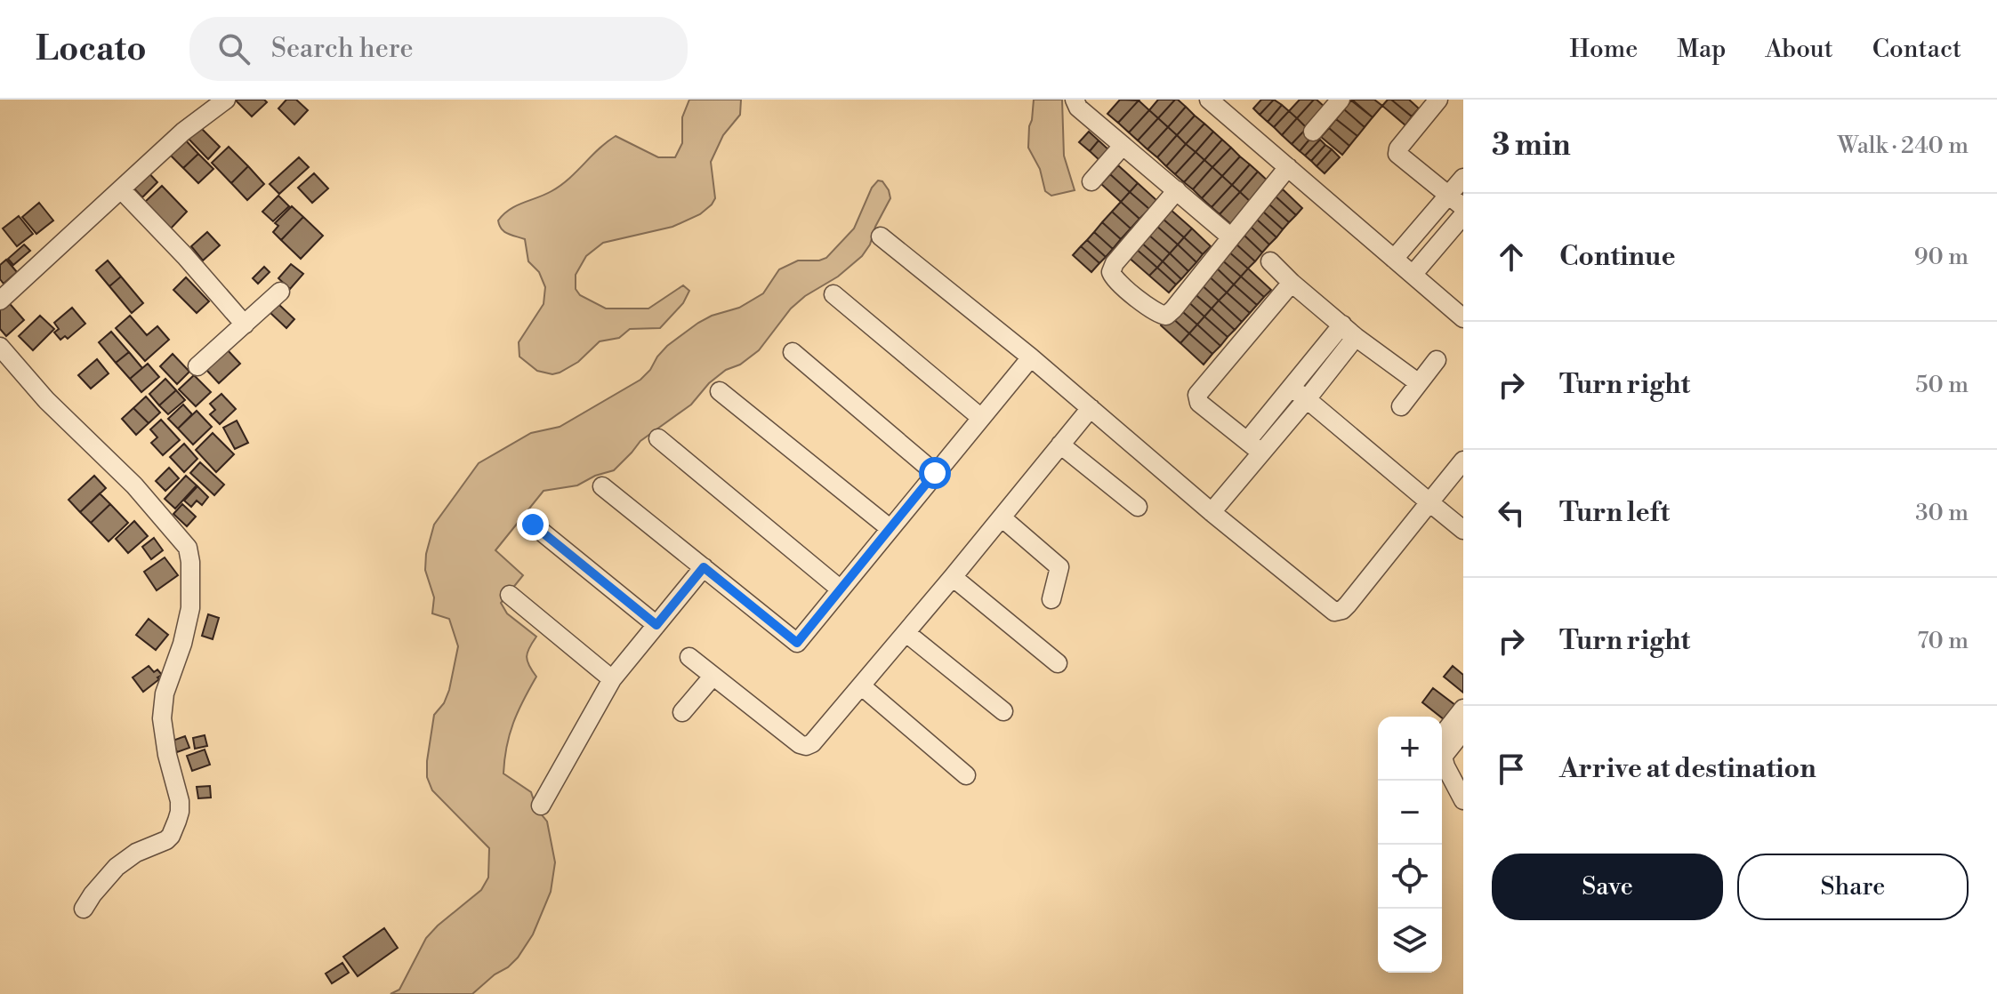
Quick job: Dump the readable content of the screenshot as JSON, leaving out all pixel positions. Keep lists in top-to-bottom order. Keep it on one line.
{"page":{"header":"Locato","search":"Search here","nav":["Home","Map","About","Contact"],"heading":["3 min","Walk · 240 m"],"list":[["Continue","90 m"],["Turn right","50 m"],["Turn left","30 m"],["Turn right","70 m"],"Arrive at destination"],"map_buttons":["+","−"],"buttons":["Save","Share"]}}
